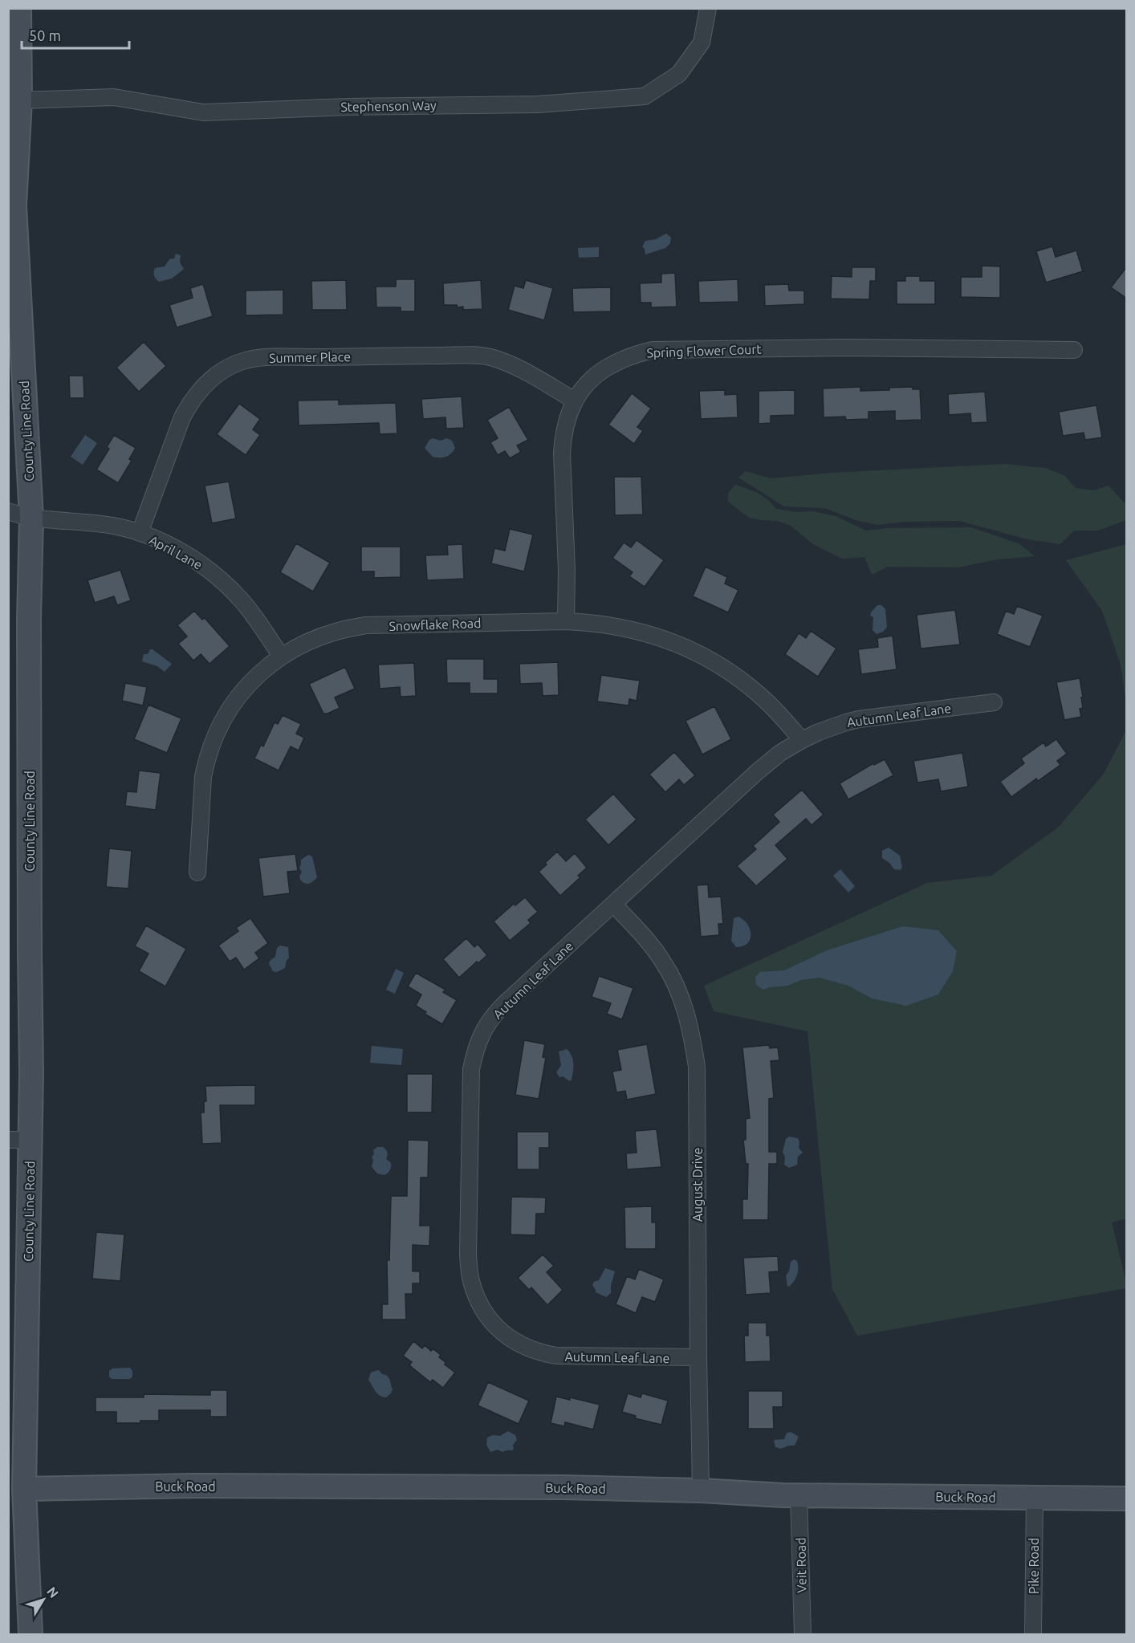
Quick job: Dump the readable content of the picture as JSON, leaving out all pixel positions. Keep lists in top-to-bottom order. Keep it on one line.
{"streets":{"main road":["County Line Road","Buck Road"],"street":["Stephenson Way","Spring Flower Court","Summer Place","April Lane","Snowflake Road","Autumn Leaf Lane","August Drive","Veit Road","Pike Road"]},"crossings":[["Stephenson Way","County Line Road"],["Spring Flower Court","Summer Place"],["Spring Flower Court","Snowflake Road"],["Summer Place","April Lane"],["County Line Road","April Lane"],["County Line Road","Buck Road"],["April Lane","Snowflake Road"],["Snowflake Road","Autumn Leaf Lane"],["Autumn Leaf Lane","August Drive"],["August Drive","Buck Road"],["Buck Road","Veit Road"],["Buck Road","Pike Road"]],"scale_bar":"50 m","north":"top right"}
